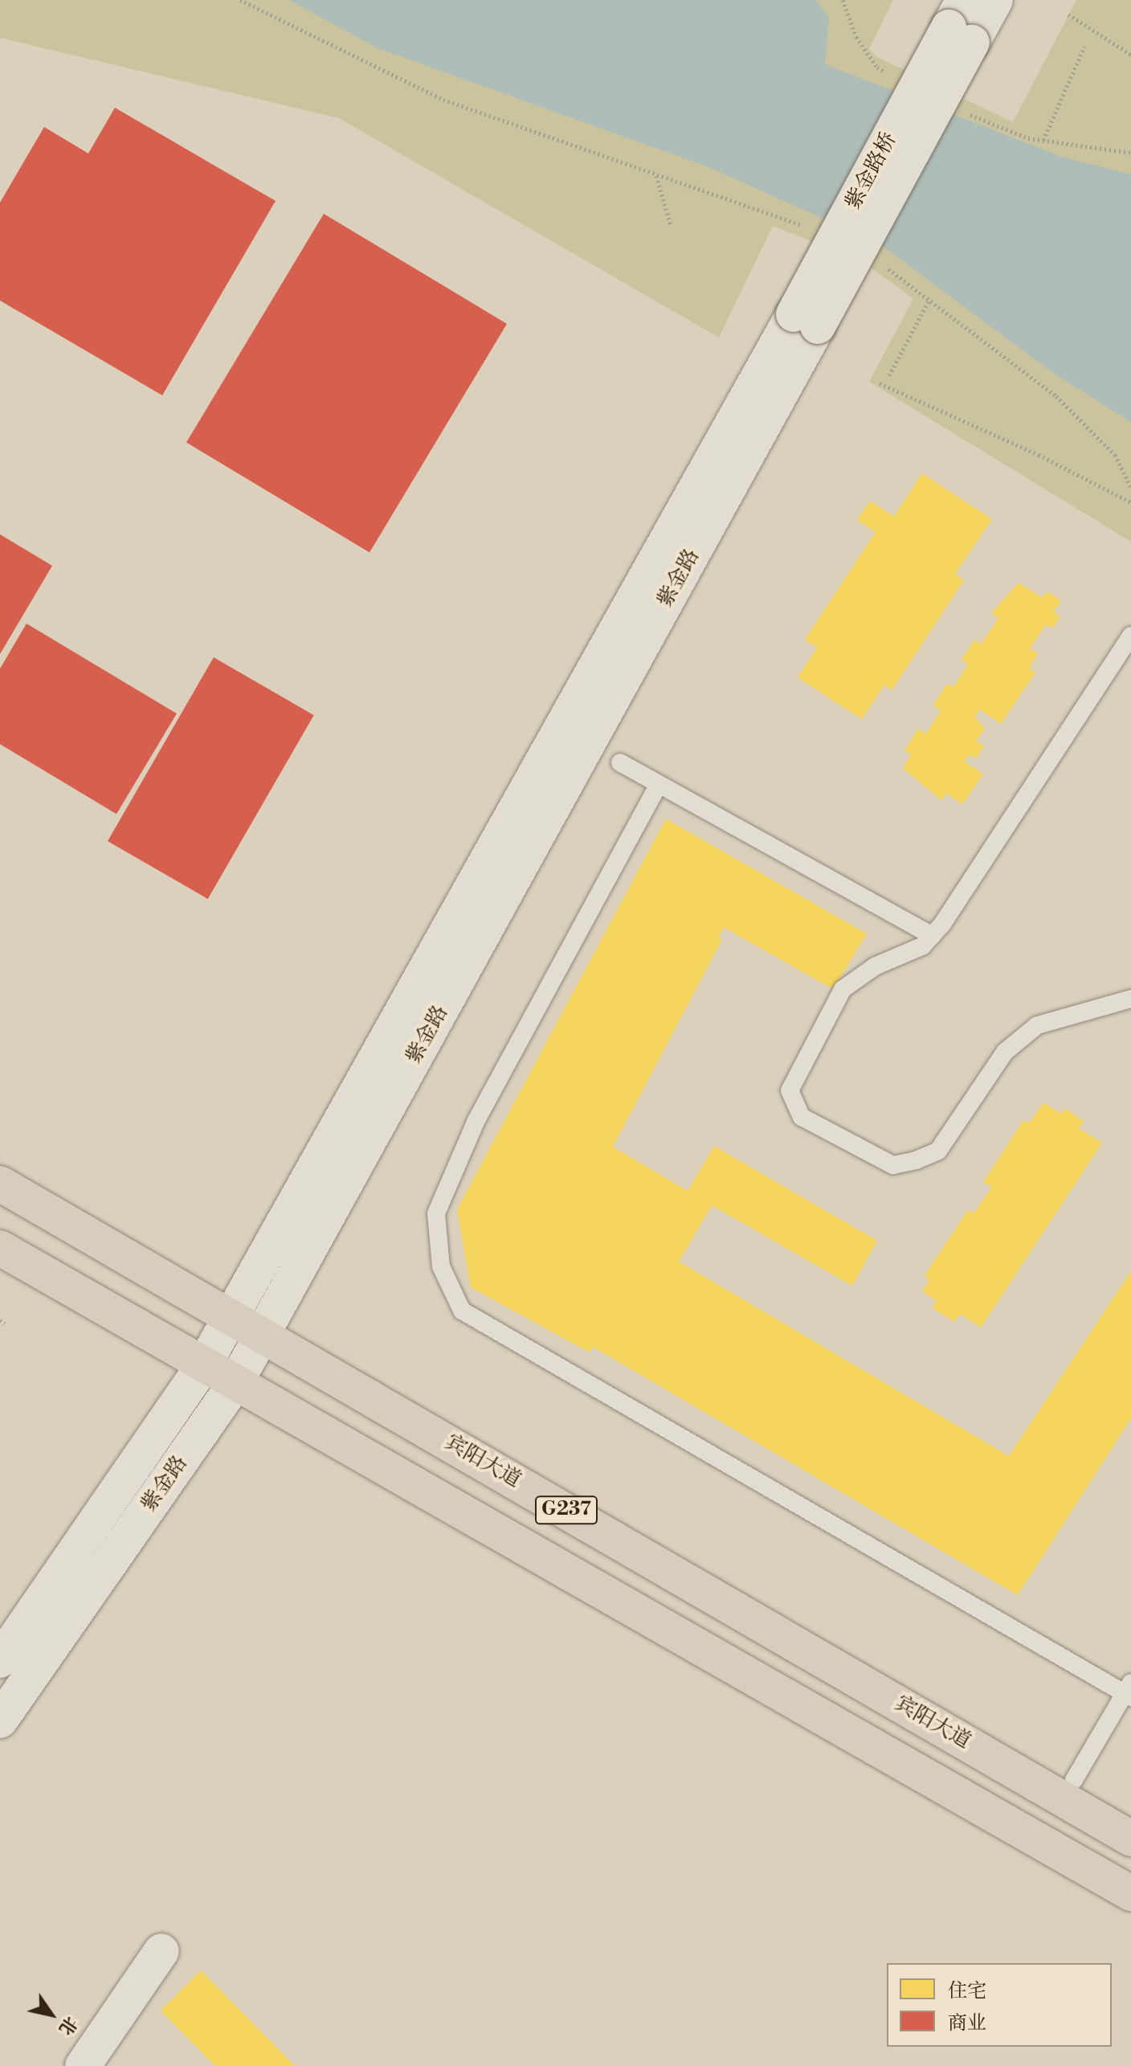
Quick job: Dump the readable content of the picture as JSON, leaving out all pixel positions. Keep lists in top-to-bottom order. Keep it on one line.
{"streets":{"highway":["宾阳大道","G237"],"street":["紫金路桥","紫金路"]},"crossings":[["紫金路桥","紫金路"],["紫金路","宾阳大道"],["紫金路","G237"]],"legend":["住宅","商业"],"north":"bottom right"}
